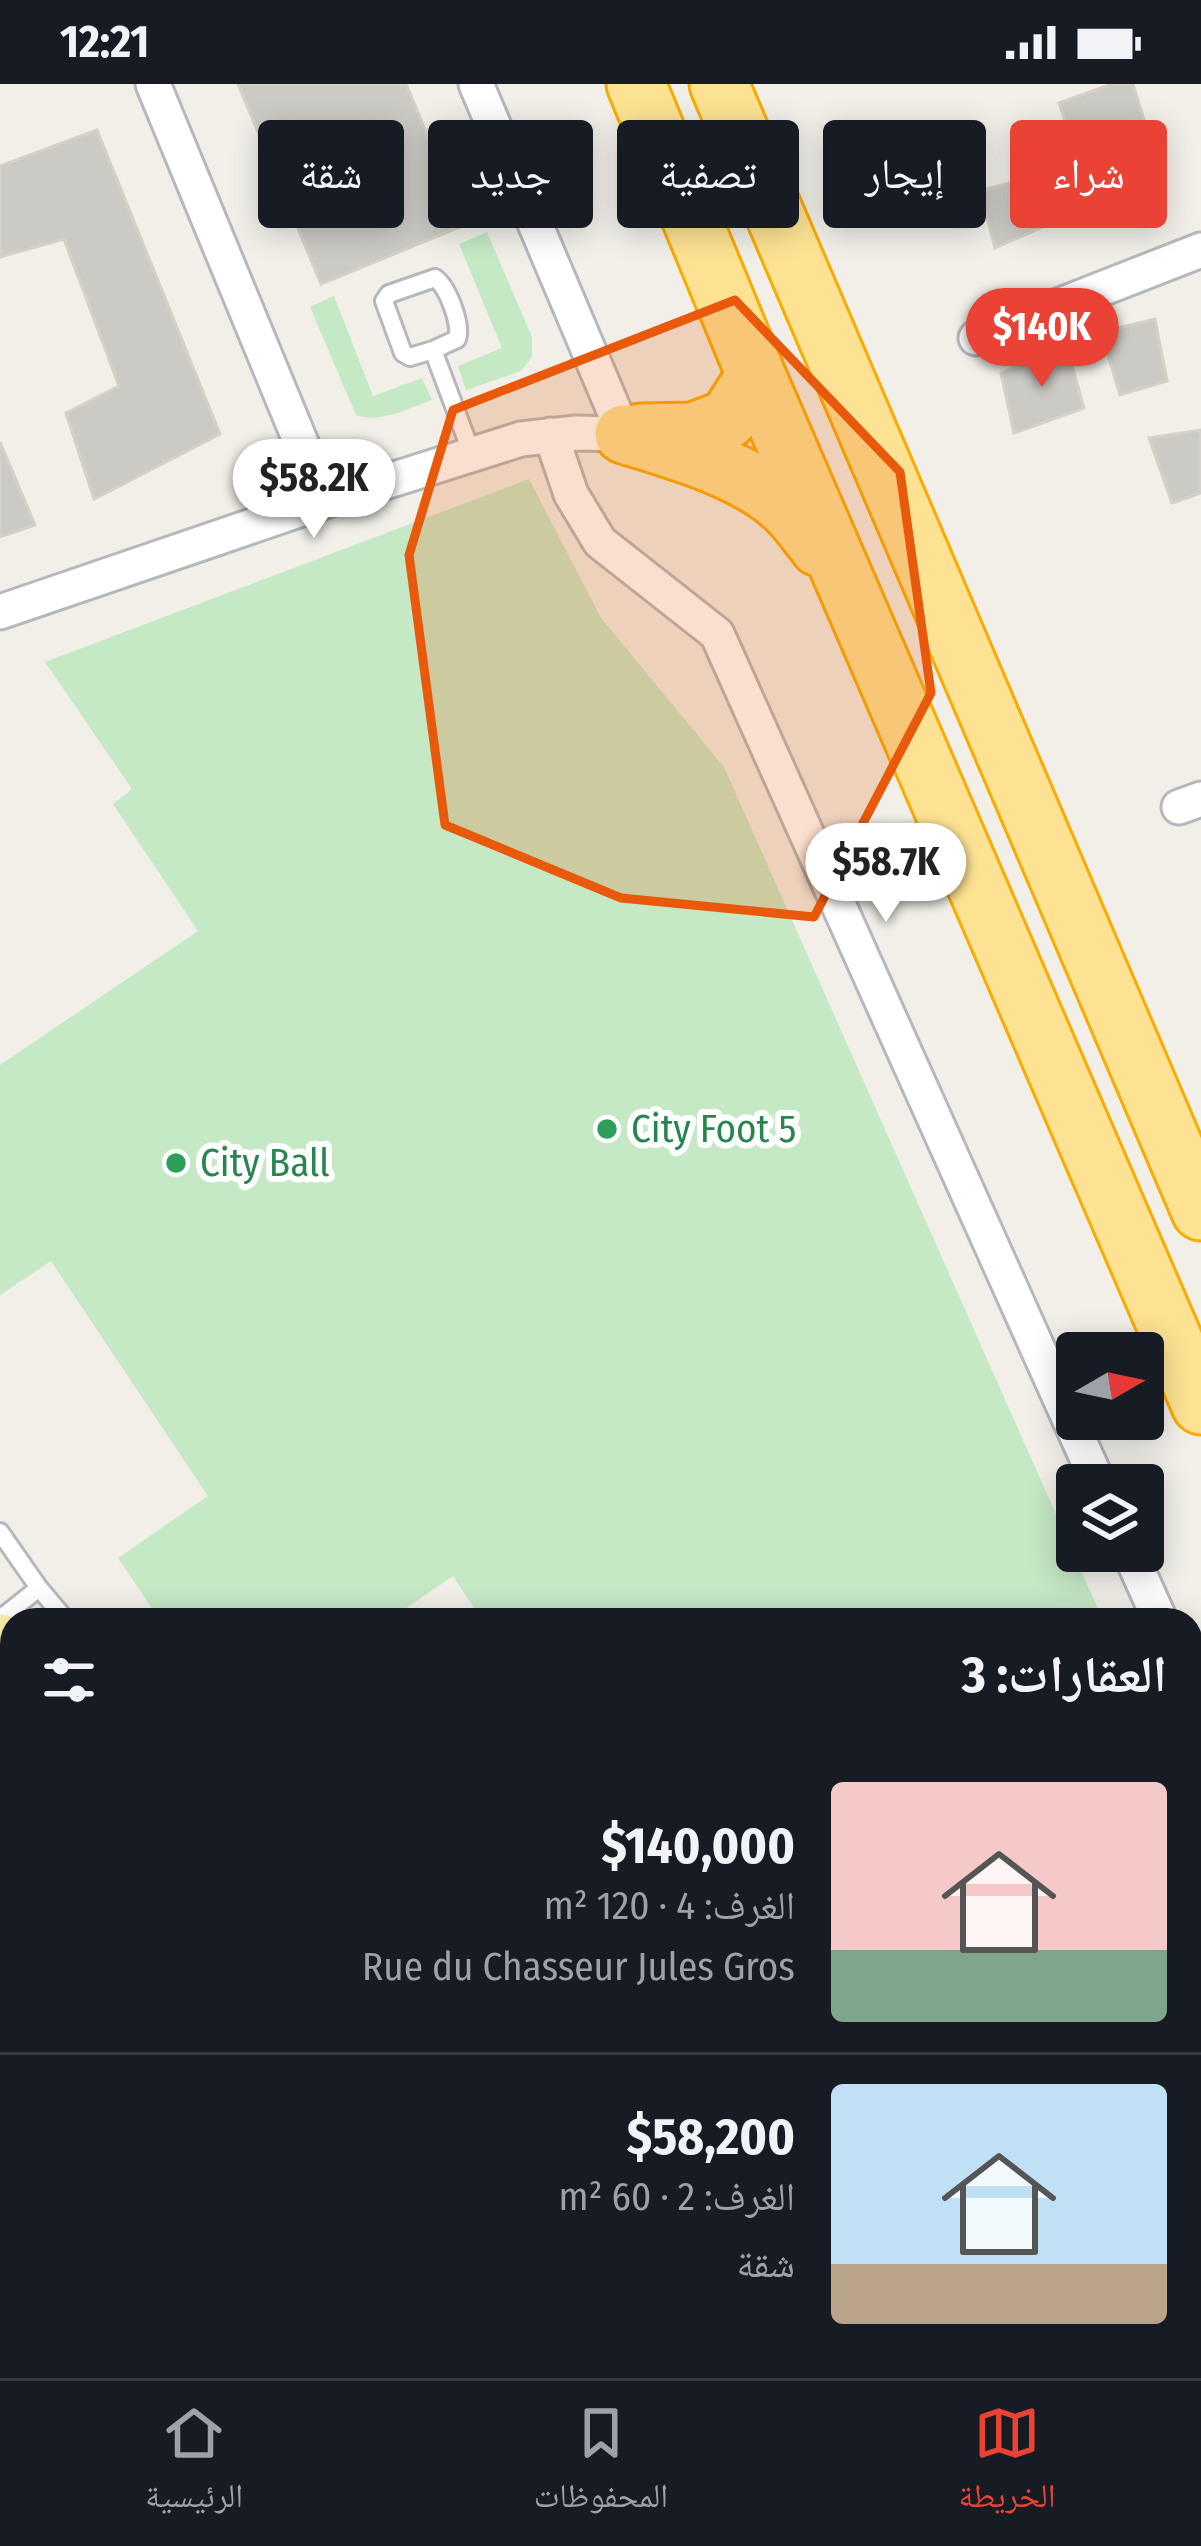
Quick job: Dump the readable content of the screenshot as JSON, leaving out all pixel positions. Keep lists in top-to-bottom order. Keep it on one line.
{"places":["City Foot 5","City Ball"],"north":"right","page":{"status":"12:21","chip":["شراء","إيجار","تصفية","جديد","شقة"],"price":["$140K","$58.2K","$58.7K"],"heading":"العقارات: 3","list":[{"name":"$140,000","note":"الغرف: 4 · 120 m² · Rue du Chasseur Jules Gros"},{"name":"$58,200","note":"الغرف: 2 · 60 m² · شقة"}],"tabs":["الخريطة","المحفوظات","الرئيسية"]}}
